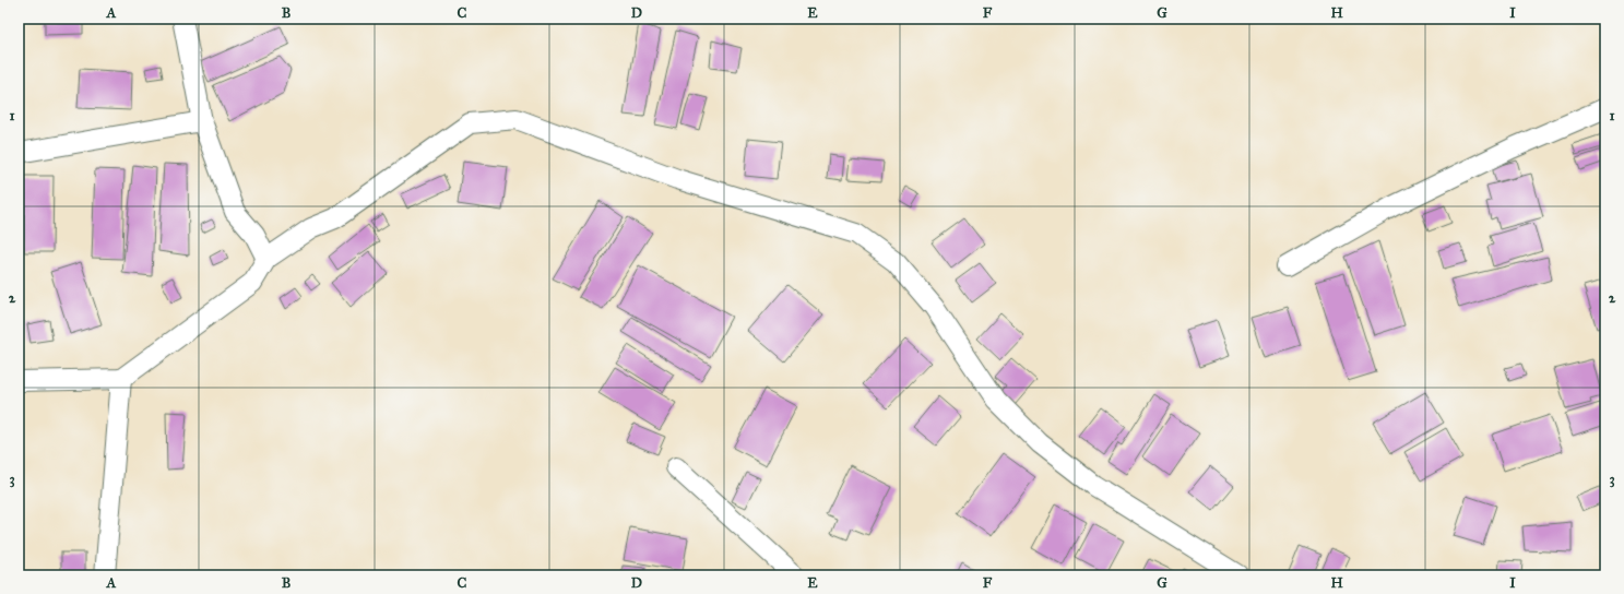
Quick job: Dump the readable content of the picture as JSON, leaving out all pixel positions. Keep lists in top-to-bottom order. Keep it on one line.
{"grid":{"columns":["A","B","C","D","E","F","G","H","I"],"rows":["1","2","3"]}}
